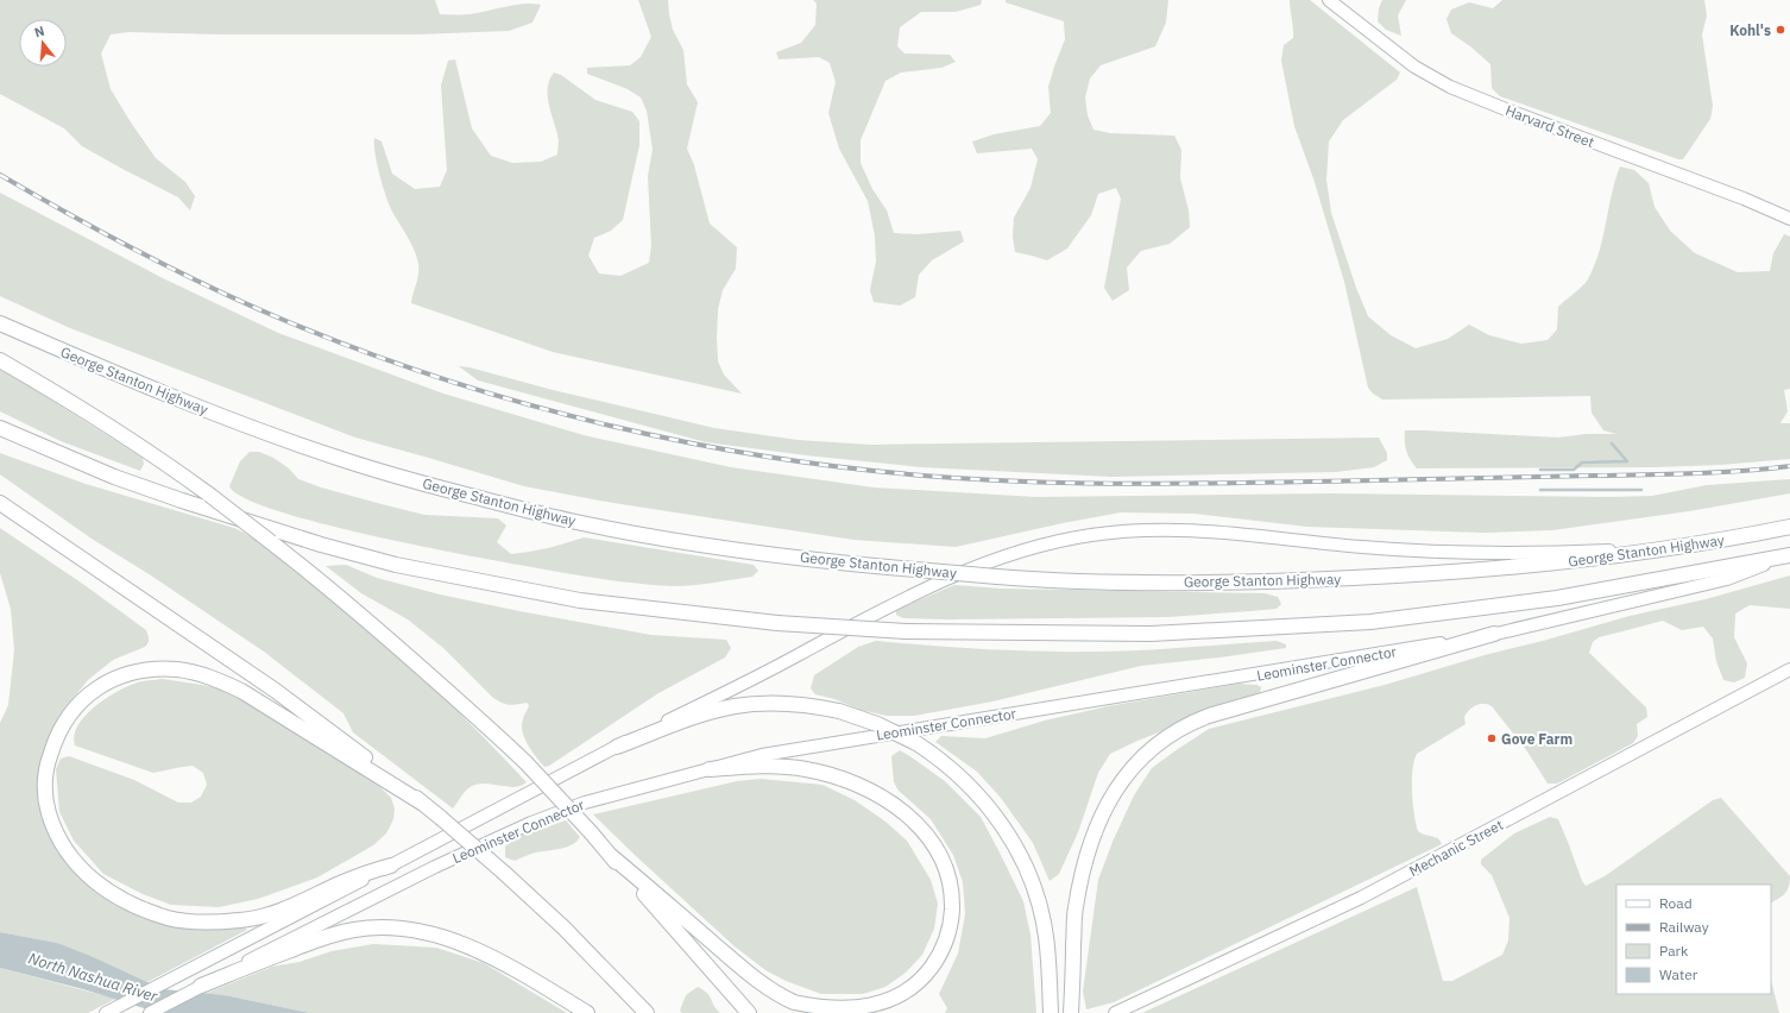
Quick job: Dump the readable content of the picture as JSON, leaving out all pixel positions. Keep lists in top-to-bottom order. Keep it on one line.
{"streets":{"highway":["George Stanton Highway"],"main road":["Harvard Street","Leominster Connector","Mechanic Street"]},"crossings":[["George Stanton Highway","Leominster Connector"]],"water":["North Nashua River"],"places":["Kohl's","Gove Farm"],"legend":["Road","Railway","Park","Water"],"north":"top"}
